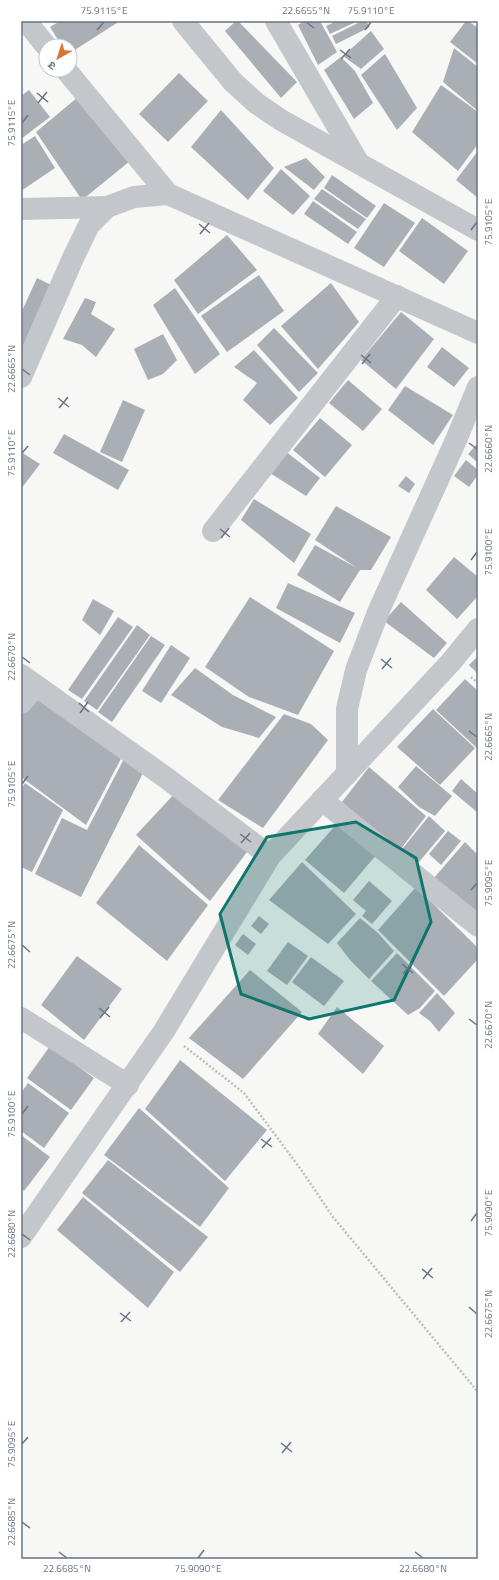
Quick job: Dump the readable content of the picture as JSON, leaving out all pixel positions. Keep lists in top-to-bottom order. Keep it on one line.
{"north":"bottom left","coordinates":["75.9115°E","22.6655°N","75.9110°E","75.9105°E","22.6665°N","22.6660°N","75.9100°E","22.6670°N","75.9095°E","22.6675°N","75.9090°E","22.6680°N","22.6685°N"]}
